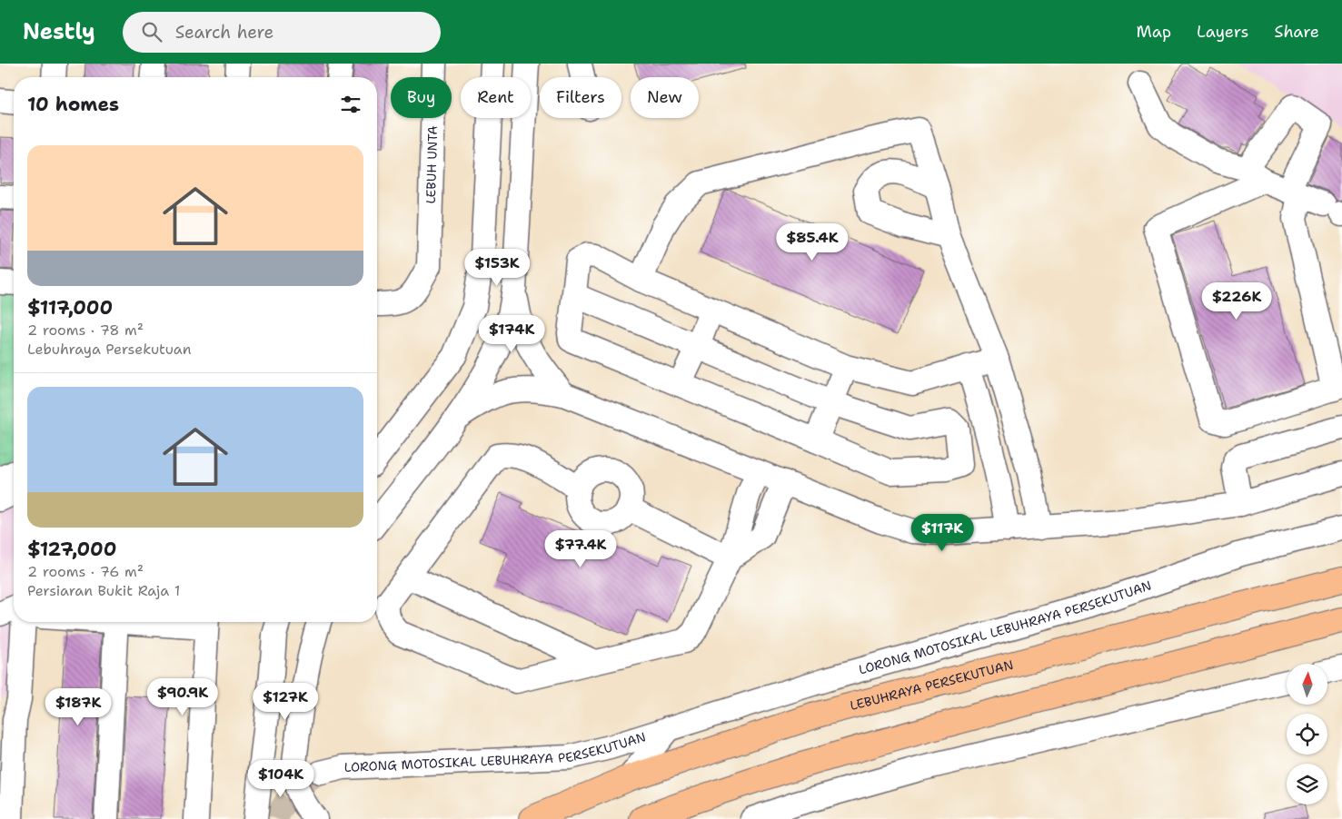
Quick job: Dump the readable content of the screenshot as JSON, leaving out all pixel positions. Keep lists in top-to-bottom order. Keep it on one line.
{"streets":{"highway":["LEBUHRAYA PERSEKUTUAN"],"street":["LEBUH UNTA","LORONG MOTOSIKAL LEBUHRAYA PERSEKUTUAN"]},"crossings":[["LORONG MOTOSIKAL LEBUHRAYA PERSEKUTUAN","LEBUHRAYA PERSEKUTUAN"]],"north":"top","page":{"header":"Nestly","search":"Search here","nav":["Map","Layers","Share"],"chip":["Buy","Rent","Filters","New"],"heading":"10 homes","list":[{"name":"$117,000","note":"2 rooms · 78 m² · Lebuhraya Persekutuan"},{"name":"$127,000","note":"2 rooms · 76 m² · Persiaran Bukit Raja 1"}],"price":["$85.4K","$153K","$226K","$174K","$117K","$77.4K","$90.9K","$127K","$187K","$104K"]}}
